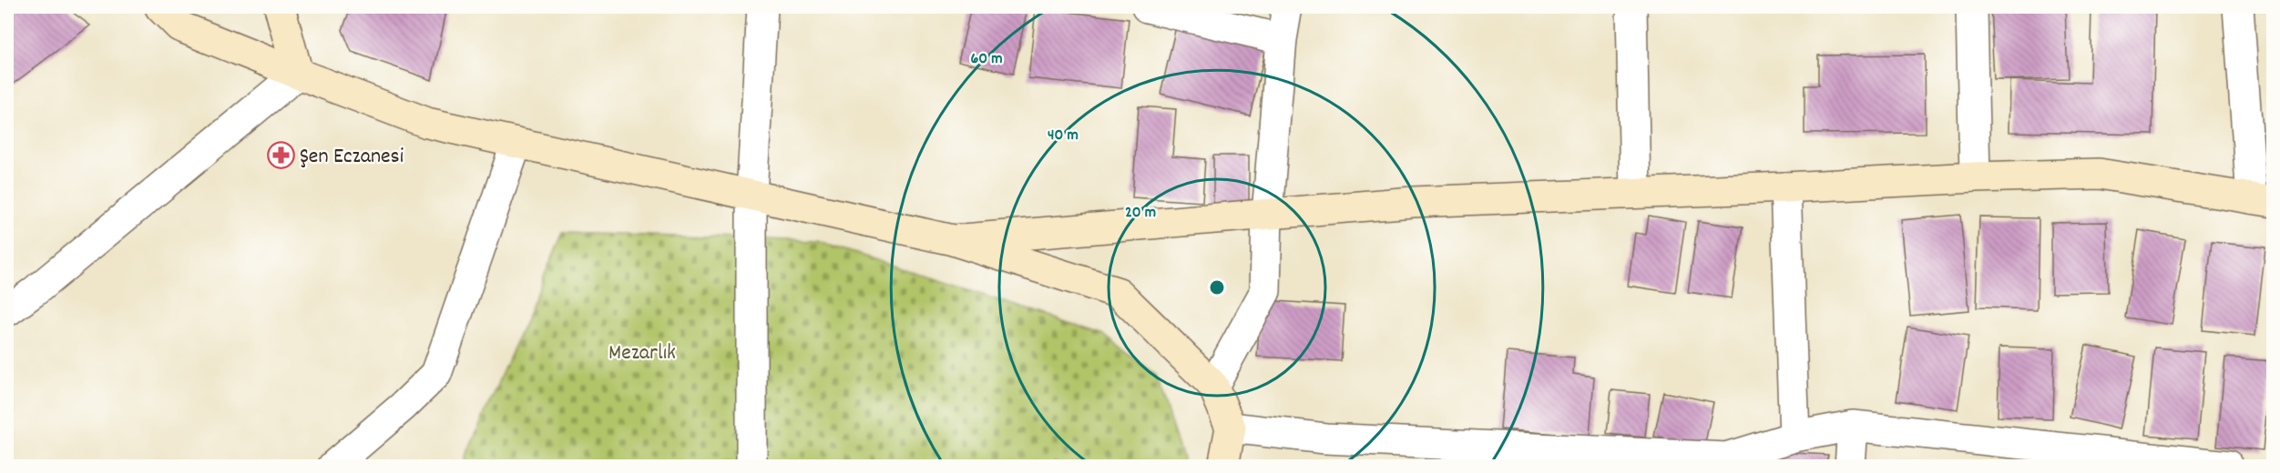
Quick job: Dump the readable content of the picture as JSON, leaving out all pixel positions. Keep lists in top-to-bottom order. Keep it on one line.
{"parks":["Mezarlık"],"places":{"pharmacy":["Şen Eczanesi"]},"rings":["60 m","40 m","20 m"]}
